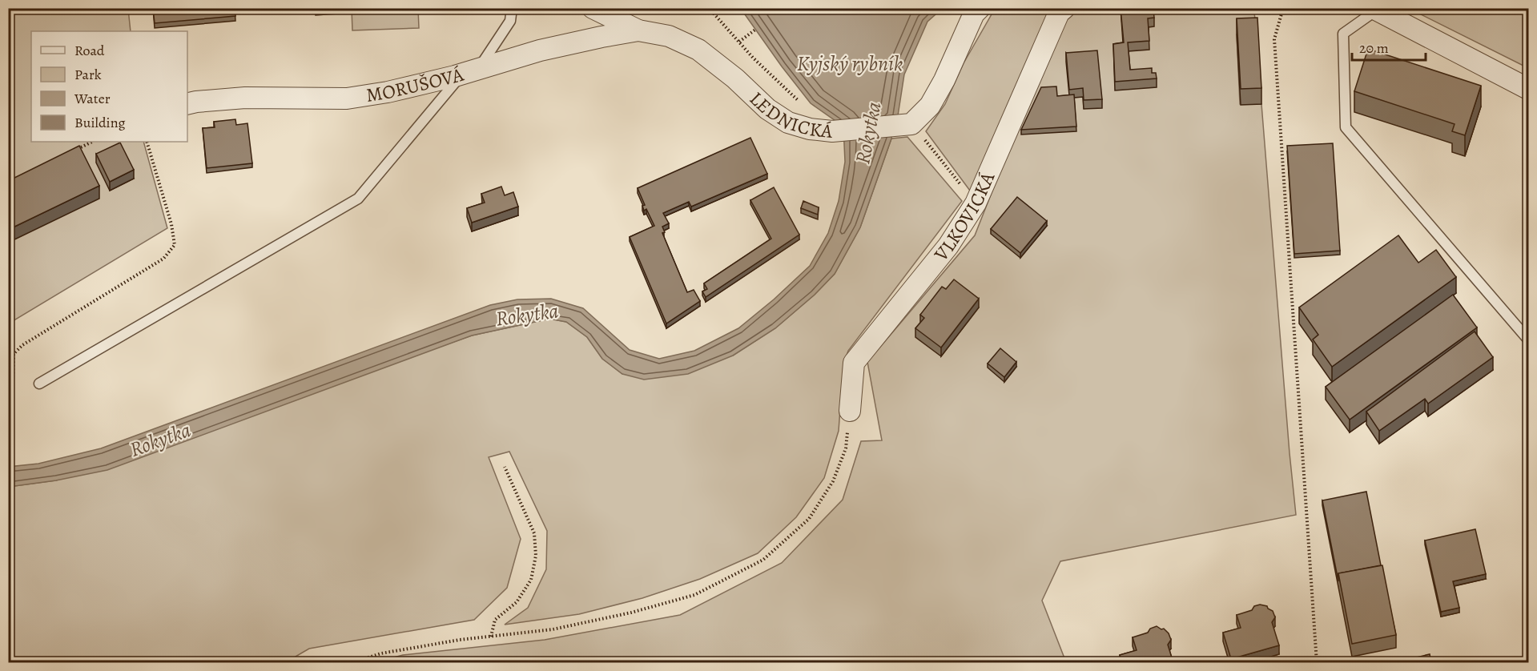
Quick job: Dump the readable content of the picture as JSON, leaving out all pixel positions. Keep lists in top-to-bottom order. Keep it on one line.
{"streets":{"street":["MORUŠOVÁ","LEDNICKÁ","VLKOVICKÁ"]},"crossings":[["MORUŠOVÁ","LEDNICKÁ"]],"water":["Kyjský rybník","Rokytka"],"legend":["Road","Park","Water","Building"],"scale_bar":"20 m"}
